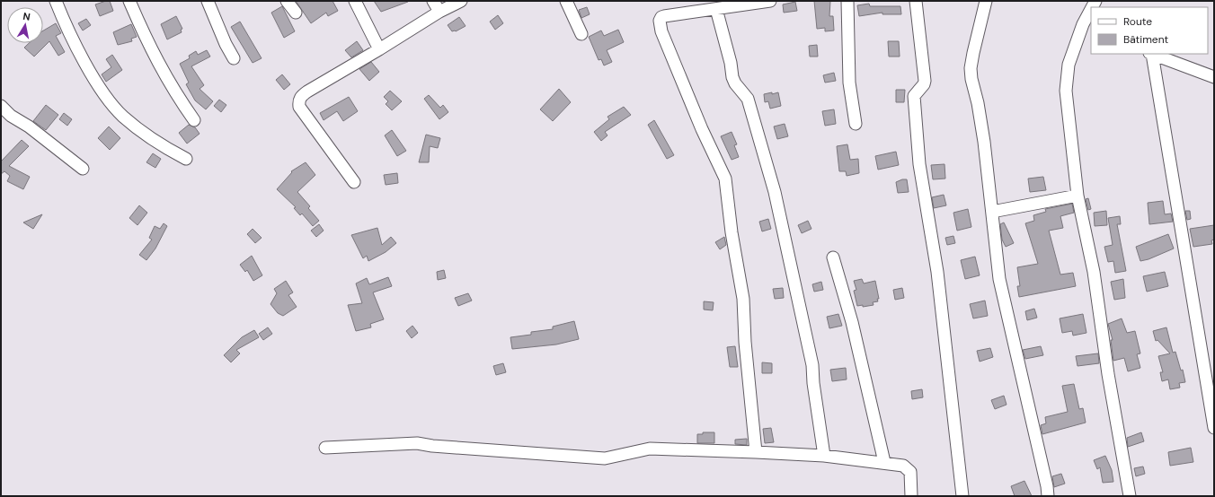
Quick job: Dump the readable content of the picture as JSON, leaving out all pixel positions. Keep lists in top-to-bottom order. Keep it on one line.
{"legend":["Route","Bâtiment"],"north":"top"}
